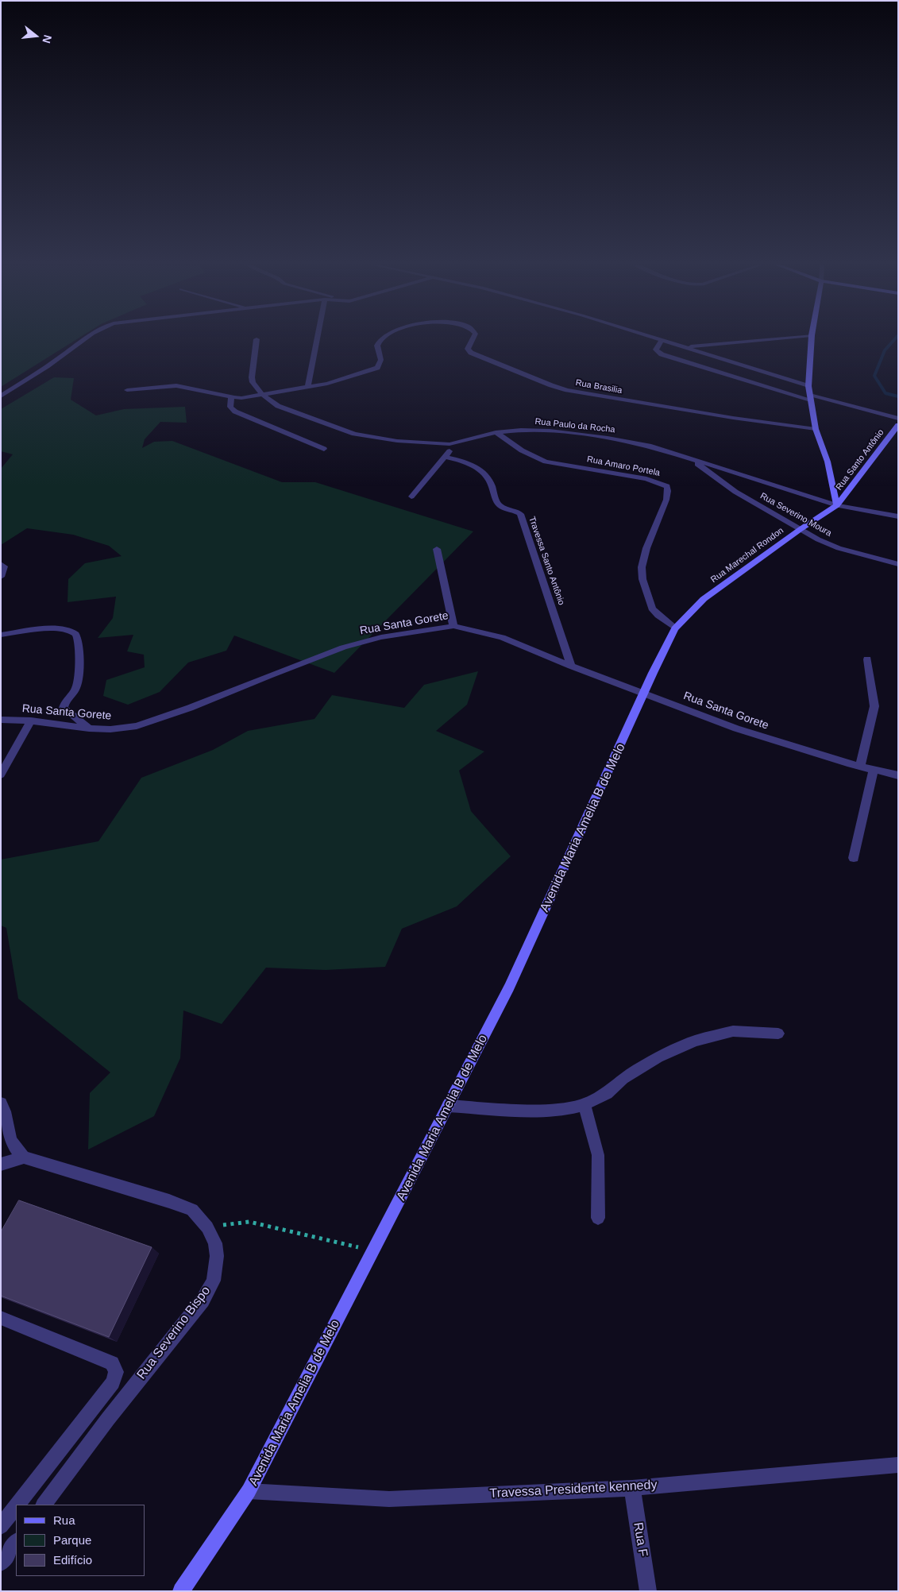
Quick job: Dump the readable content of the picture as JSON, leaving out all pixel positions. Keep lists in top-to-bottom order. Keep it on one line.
{"streets":{"street":["Rua Brasilia","Rua Paulo da Rocha","Rua Santo Antônio","Rua Amaro Portela","Rua Severino Moura","Rua Marechal Rondon","Travessa Santo Antônio","Rua Santa Gorete","Avenida Maria Amelia B de Melo","Rua Severino Bispo","Travessa Presidente kennedy","Rua F"]},"crossings":[["Rua Paulo da Rocha","Rua Santo Antônio"],["Rua Paulo da Rocha","Rua Amaro Portela"],["Rua Paulo da Rocha","Rua Severino Moura"],["Rua Paulo da Rocha","Rua Marechal Rondon"],["Rua Santo Antônio","Rua Marechal Rondon"],["Rua Amaro Portela","Rua Marechal Rondon"],["Rua Amaro Portela","Avenida Maria Amelia B de Melo"],["Rua Severino Moura","Rua Marechal Rondon"],["Rua Marechal Rondon","Avenida Maria Amelia B de Melo"],["Travessa Santo Antônio","Rua Santa Gorete"],["Rua Santa Gorete","Avenida Maria Amelia B de Melo"],["Avenida Maria Amelia B de Melo","Travessa Presidente kennedy"],["Travessa Presidente kennedy","Rua F"]],"legend":["Rua","Parque","Edifício"],"north":"right"}
